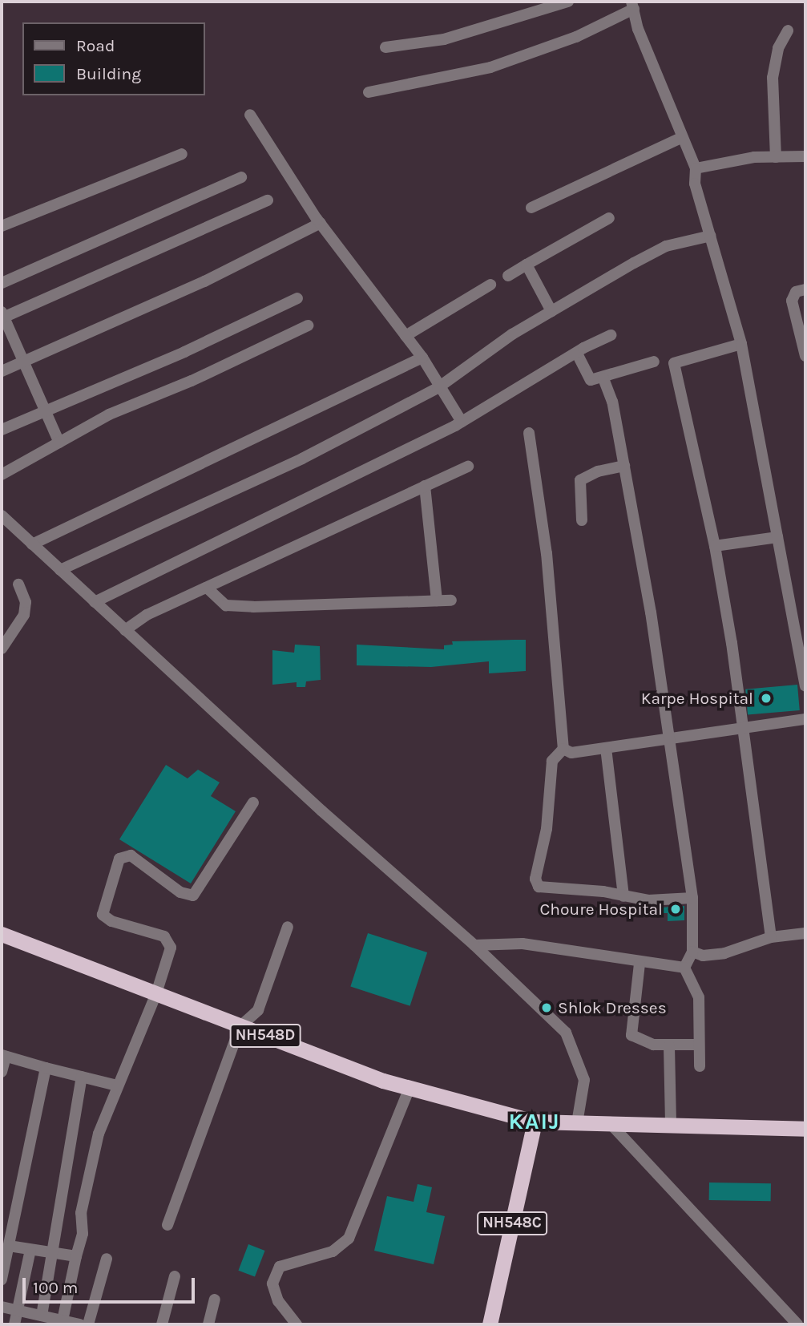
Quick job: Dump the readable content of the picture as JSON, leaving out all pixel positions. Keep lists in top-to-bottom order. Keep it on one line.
{"streets":{"highway":["NH548D","NH548C"]},"crossings":[["NH548D","NH548C"]],"districts":["KAIJ"],"places":["Karpe Hospital","Choure Hospital","Shlok Dresses"],"legend":["Road","Building"],"scale_bar":"100 m"}
